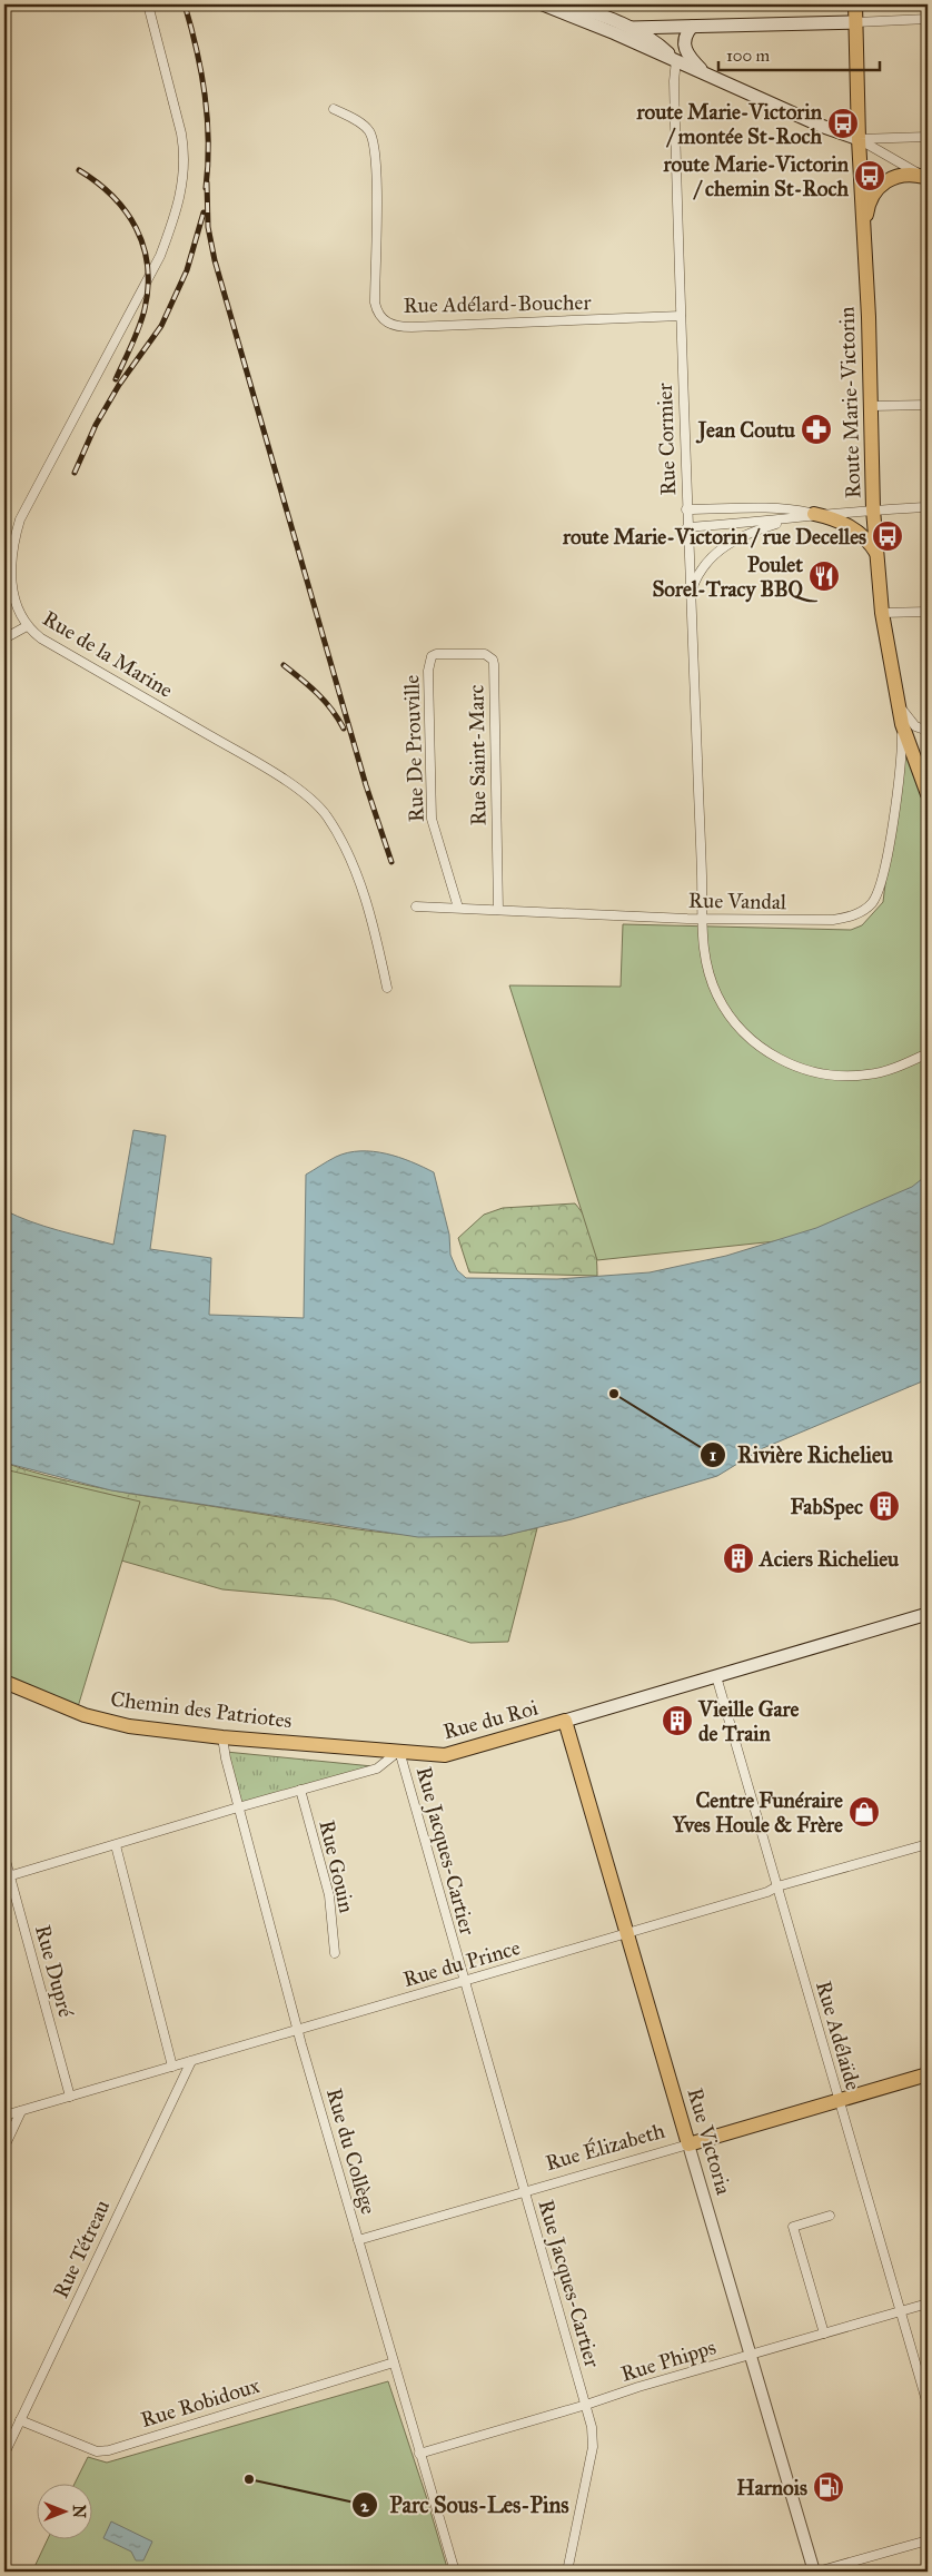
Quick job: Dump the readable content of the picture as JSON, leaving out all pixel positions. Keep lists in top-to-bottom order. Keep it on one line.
{"streets":{"main road":["Route Marie-Victorin","Chemin des Patriotes","Rue du Roi","Rue Victoria","Rue Élizabeth"],"street":["Rue Adélard-Boucher","Rue Cormier","Rue de la Marine","Rue De Prouville","Rue Saint-Marc","Rue Vandal","Rue Jacques-Cartier","Rue Gouin","Rue du Prince","Rue Dupré","Rue Adélaïde","Rue du Collège","Rue Tétreau","Rue Phipps","Rue Robidoux"]},"crossings":[["Rue Adélard-Boucher","Rue Cormier"],["Route Marie-Victorin","Rue Vandal"],["Rue Cormier","Rue Vandal"],["Rue De Prouville","Rue Saint-Marc"],["Rue De Prouville","Rue Vandal"],["Rue Saint-Marc","Rue Vandal"],["Chemin des Patriotes","Rue du Roi"],["Chemin des Patriotes","Rue Jacques-Cartier"],["Chemin des Patriotes","Rue du Collège"],["Rue du Roi","Rue Jacques-Cartier"],["Rue du Roi","Rue Adélaïde"],["Rue du Roi","Rue Victoria"],["Rue Jacques-Cartier","Rue du Prince"],["Rue Jacques-Cartier","Rue Élizabeth"],["Rue Jacques-Cartier","Rue Phipps"],["Rue du Prince","Rue Dupré"],["Rue du Prince","Rue Adélaïde"],["Rue du Prince","Rue Victoria"],["Rue du Prince","Rue du Collège"],["Rue du Prince","Rue Tétreau"],["Rue Adélaïde","Rue Élizabeth"],["Rue Adélaïde","Rue Phipps"],["Rue Victoria","Rue Élizabeth"],["Rue Victoria","Rue Phipps"],["Rue Élizabeth","Rue du Collège"],["Rue du Collège","Rue Phipps"],["Rue du Collège","Rue Robidoux"],["Rue Tétreau","Rue Robidoux"]],"places":{"bus stop":["route Marie-Victorin / montée St-Roch","route Marie-Victorin / chemin St-Roch","route Marie-Victorin / rue Decelles"],"pharmacy":["Jean Coutu"],"restaurant":["Poulet Sorel-Tracy BBQ"],"other":["Rivière Richelieu","Parc Sous-Les-Pins"],"building":["FabSpec","Aciers Richelieu","Vieille Gare de Train"],"shop":["Centre Funéraire Yves Houle & Frère"],"fuel station":["Harnois"]},"scale_bar":"100 m","north":"right"}
